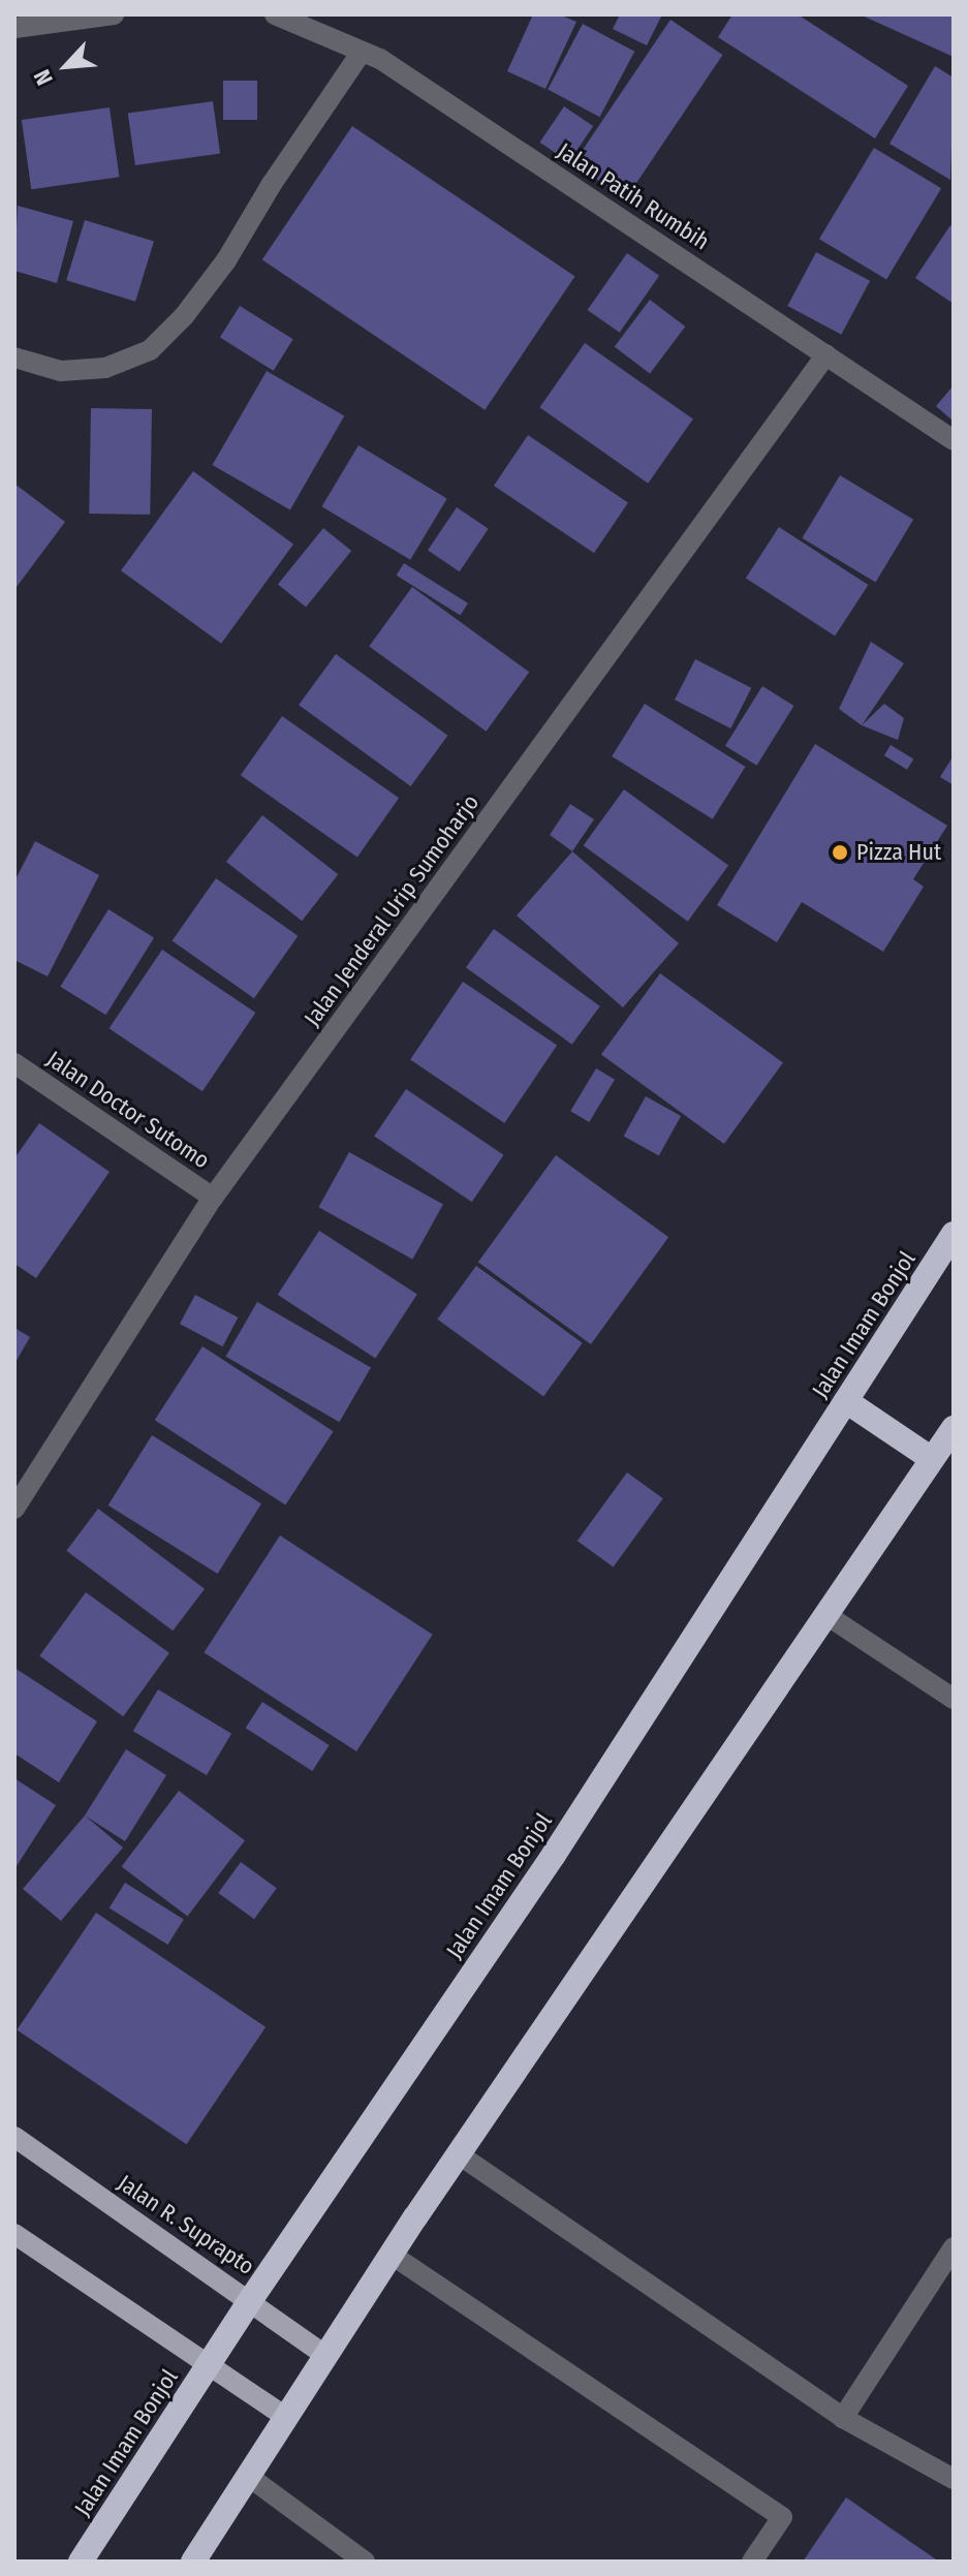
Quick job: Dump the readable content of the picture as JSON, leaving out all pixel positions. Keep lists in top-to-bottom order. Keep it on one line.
{"streets":{"highway":["Jalan Imam Bonjol"],"main road":["Jalan R. Suprapto"],"street":["Jalan Patih Rumbih","Jalan Jenderal Urip Sumoharjo","Jalan Doctor Sutomo"]},"crossings":[["Jalan Patih Rumbih","Jalan Jenderal Urip Sumoharjo"],["Jalan Jenderal Urip Sumoharjo","Jalan Doctor Sutomo"],["Jalan Imam Bonjol","Jalan R. Suprapto"]],"places":["Pizza Hut"],"north":"bottom left"}
